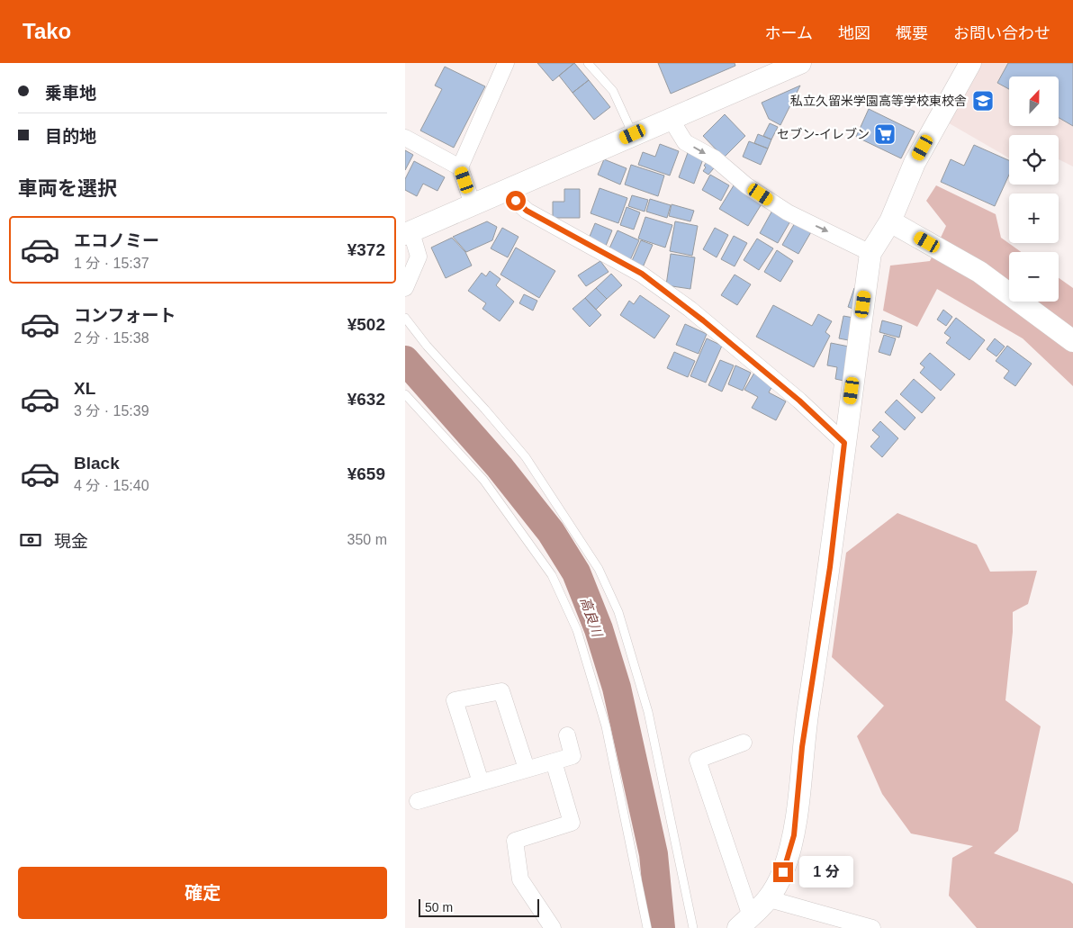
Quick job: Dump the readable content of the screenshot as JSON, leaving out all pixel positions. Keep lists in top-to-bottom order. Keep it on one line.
{"water":["高良川"],"places":{"school or university":["私立久留米学園高等学校東校舎"],"supermarket":["セブン-イレブン"]},"scale_bar":"50 m","north":"top","page":{"header":"Tako","nav":["ホーム","地図","概要","お問い合わせ"],"banner":["乗車地","目的地"],"map_buttons":["+","−"],"heading":"車両を選択","list":[{"name":"エコノミー","note":"1 分 · 15:37","value":"¥372"},{"name":"コンフォート","note":"2 分 · 15:38","value":"¥502"},{"name":"XL","note":"3 分 · 15:39","value":"¥632"},{"name":"Black","note":"4 分 · 15:40","value":"¥659"}],"pay":["現金","350 m"],"bubble":"1 分","buttons":"確定","scale":"50 m"}}
